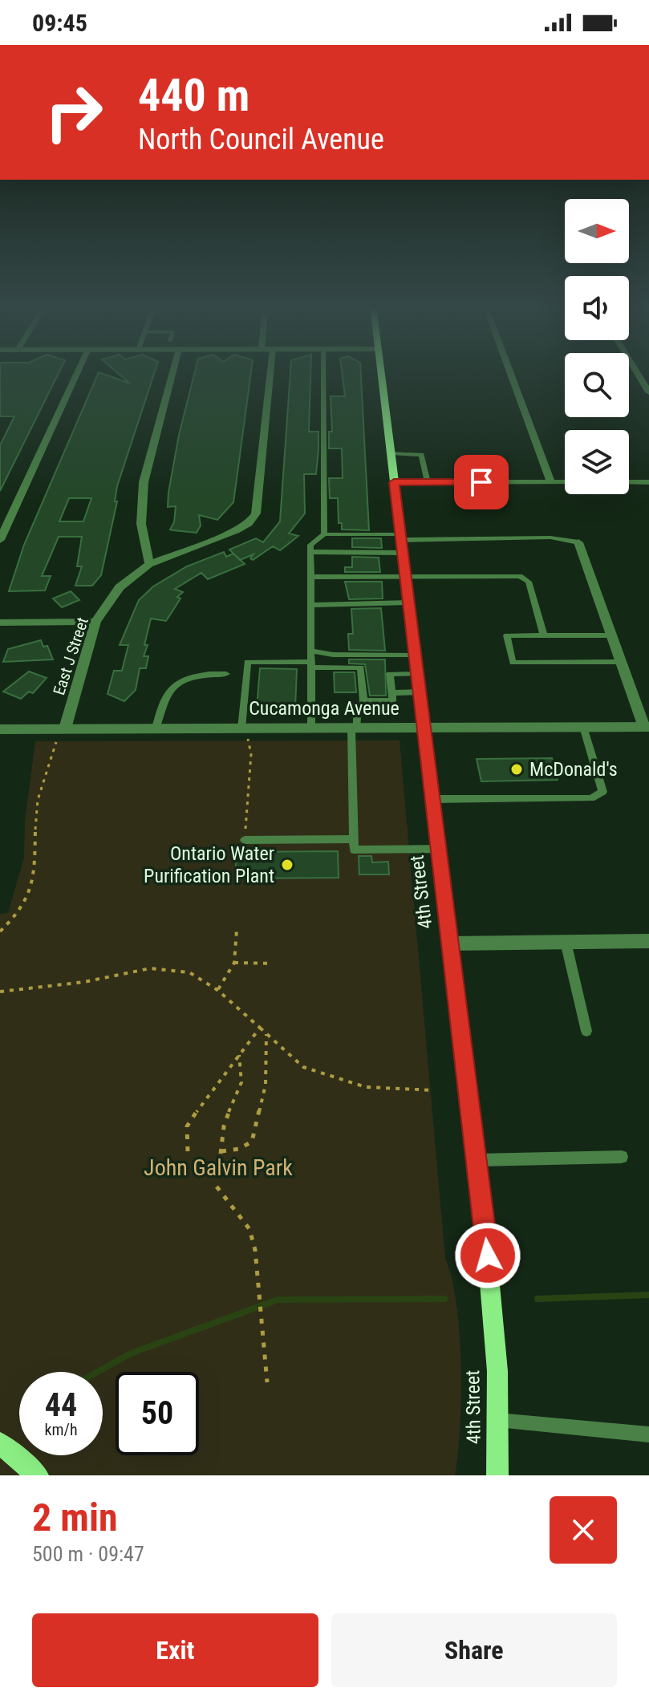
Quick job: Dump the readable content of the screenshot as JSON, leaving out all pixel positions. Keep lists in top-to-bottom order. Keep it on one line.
{"streets":{"main road":["4th Street"],"street":["East J Street","Cucamonga Avenue"]},"crossings":[["East J Street","Cucamonga Avenue"],["Cucamonga Avenue","4th Street"]],"parks":["John Galvin Park"],"places":["McDonald's","Ontario Water Purification Plant"],"north":"right","page":{"status":"09:45","turn":["440 m","North Council Avenue"],"speed":"44 km/h","limit":"50","heading":["2 min","500 m · 09:47"],"buttons":["Exit","Share"]}}
